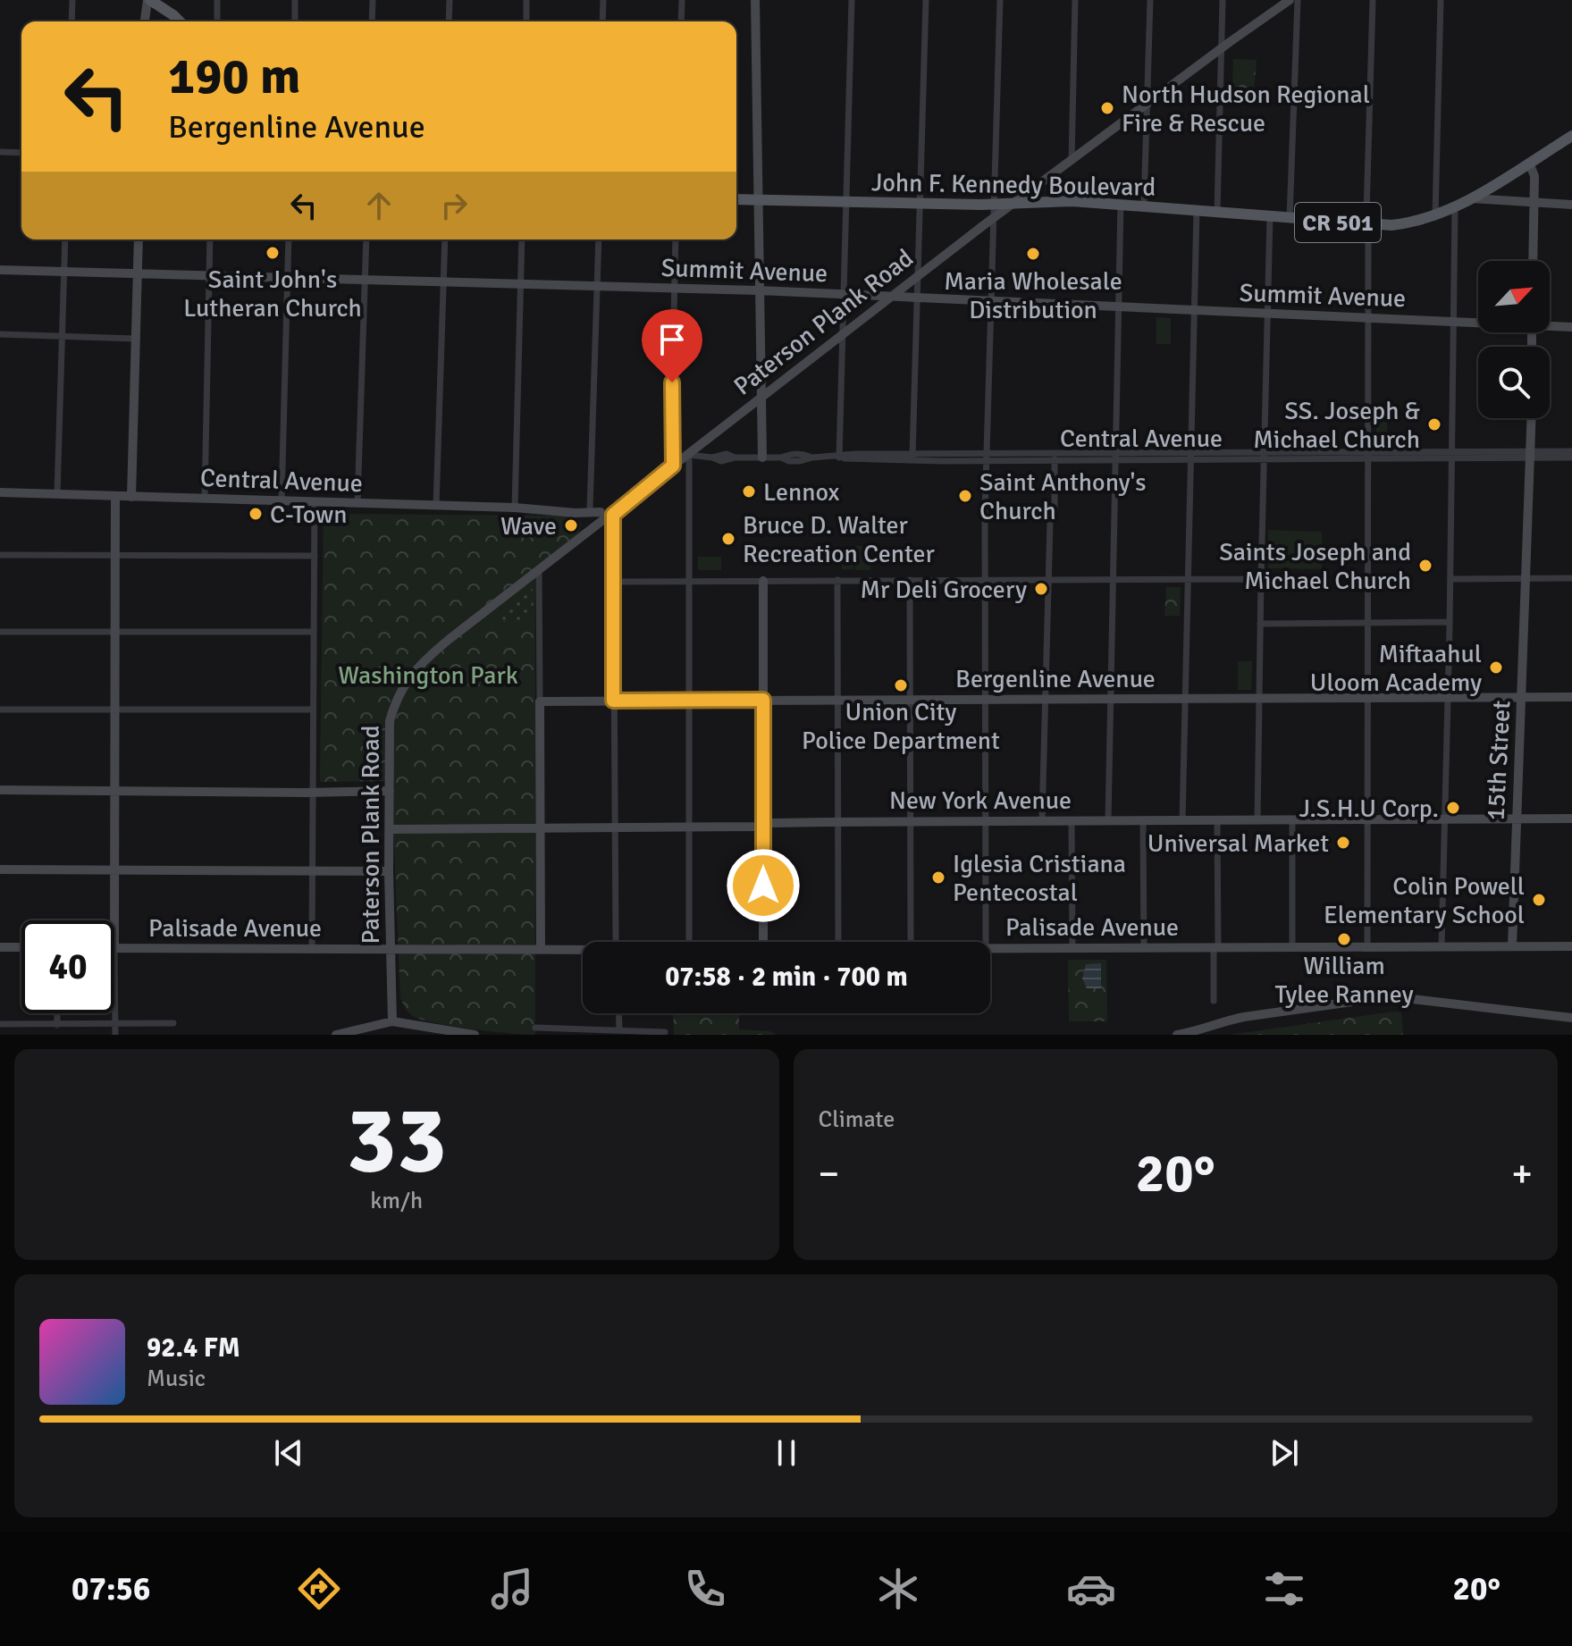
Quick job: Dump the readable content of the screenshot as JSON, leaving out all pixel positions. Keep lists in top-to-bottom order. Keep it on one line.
{"streets":{"main road":["John F. Kennedy Boulevard","CR 501"],"street":["Summit Avenue","Paterson Plank Road","Central Avenue","Bergenline Avenue","15th Street","New York Avenue","Palisade Avenue"]},"crossings":[["John F. Kennedy Boulevard","Paterson Plank Road"],["Summit Avenue","Paterson Plank Road"],["Paterson Plank Road","Central Avenue"],["Paterson Plank Road","New York Avenue"],["Paterson Plank Road","Palisade Avenue"],["Central Avenue","15th Street"],["Bergenline Avenue","15th Street"],["15th Street","New York Avenue"],["15th Street","Palisade Avenue"]],"parks":["Washington Park"],"places":["North Hudson Regional Fire & Rescue","Saint John's Lutheran Church","Maria Wholesale Distribution","SS. Joseph & Michael Church","Lennox","Saint Anthony's Church","C-Town","Wave","Bruce D. Walter Recreation Center","Saints Joseph and Michael Church","Mr Deli Grocery","Miftaahul Uloom Academy","Union City Police Department","J.S.H.U Corp.","Universal Market","Iglesia Cristiana Pentecostal","Colin Powell Elementary School","William Tylee Ranney"],"north":"top right","page":{"turn":["190 m","Bergenline Avenue"],"limit":"40","trip":"07:58 · 2 min · 700 m","tile":[["33","km/h"],"Climate"],"heat":["−","20°","+"],"song":["92.4 FM","Music"],"tabs":["07:56","20°"]}}
